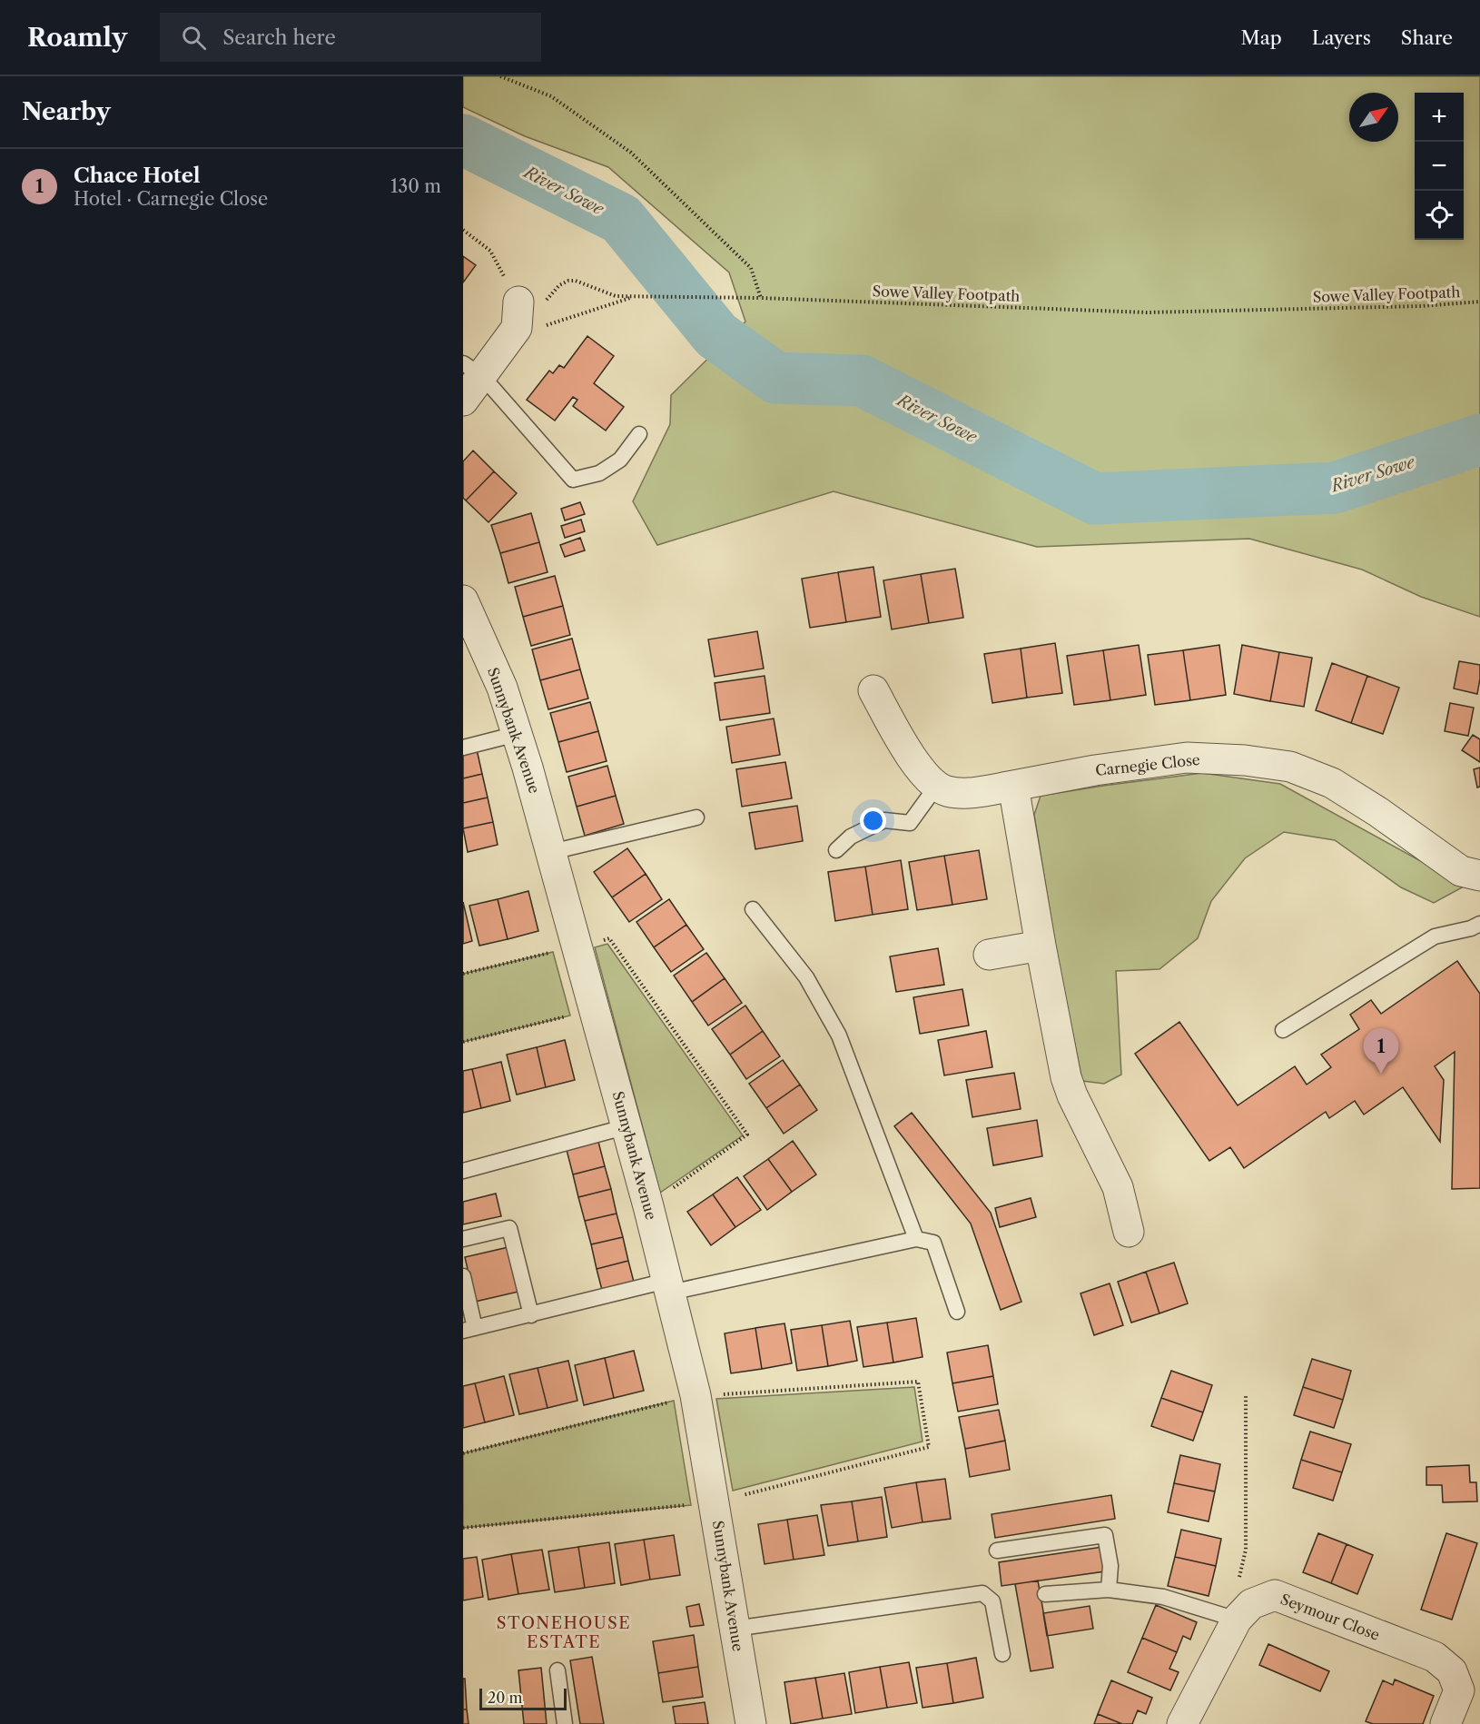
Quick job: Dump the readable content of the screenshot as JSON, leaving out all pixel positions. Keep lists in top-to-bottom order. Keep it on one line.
{"streets":{"street":["Sunnybank Avenue","Carnegie Close","Seymour Close"],"path":["Sowe Valley Footpath"]},"districts":["STONEHOUSE ESTATE"],"water":["River Sowe"],"scale_bar":"20 m","north":"top right","page":{"header":"Roamly","search":"Search here","nav":["Map","Layers","Share"],"heading":"Nearby","map_buttons":["+","−"],"list":[{"mark":"1","name":"Chace Hotel","note":"Hotel · Carnegie Close","value":"130 m"}],"pins":"1","scale":"20 m"}}
